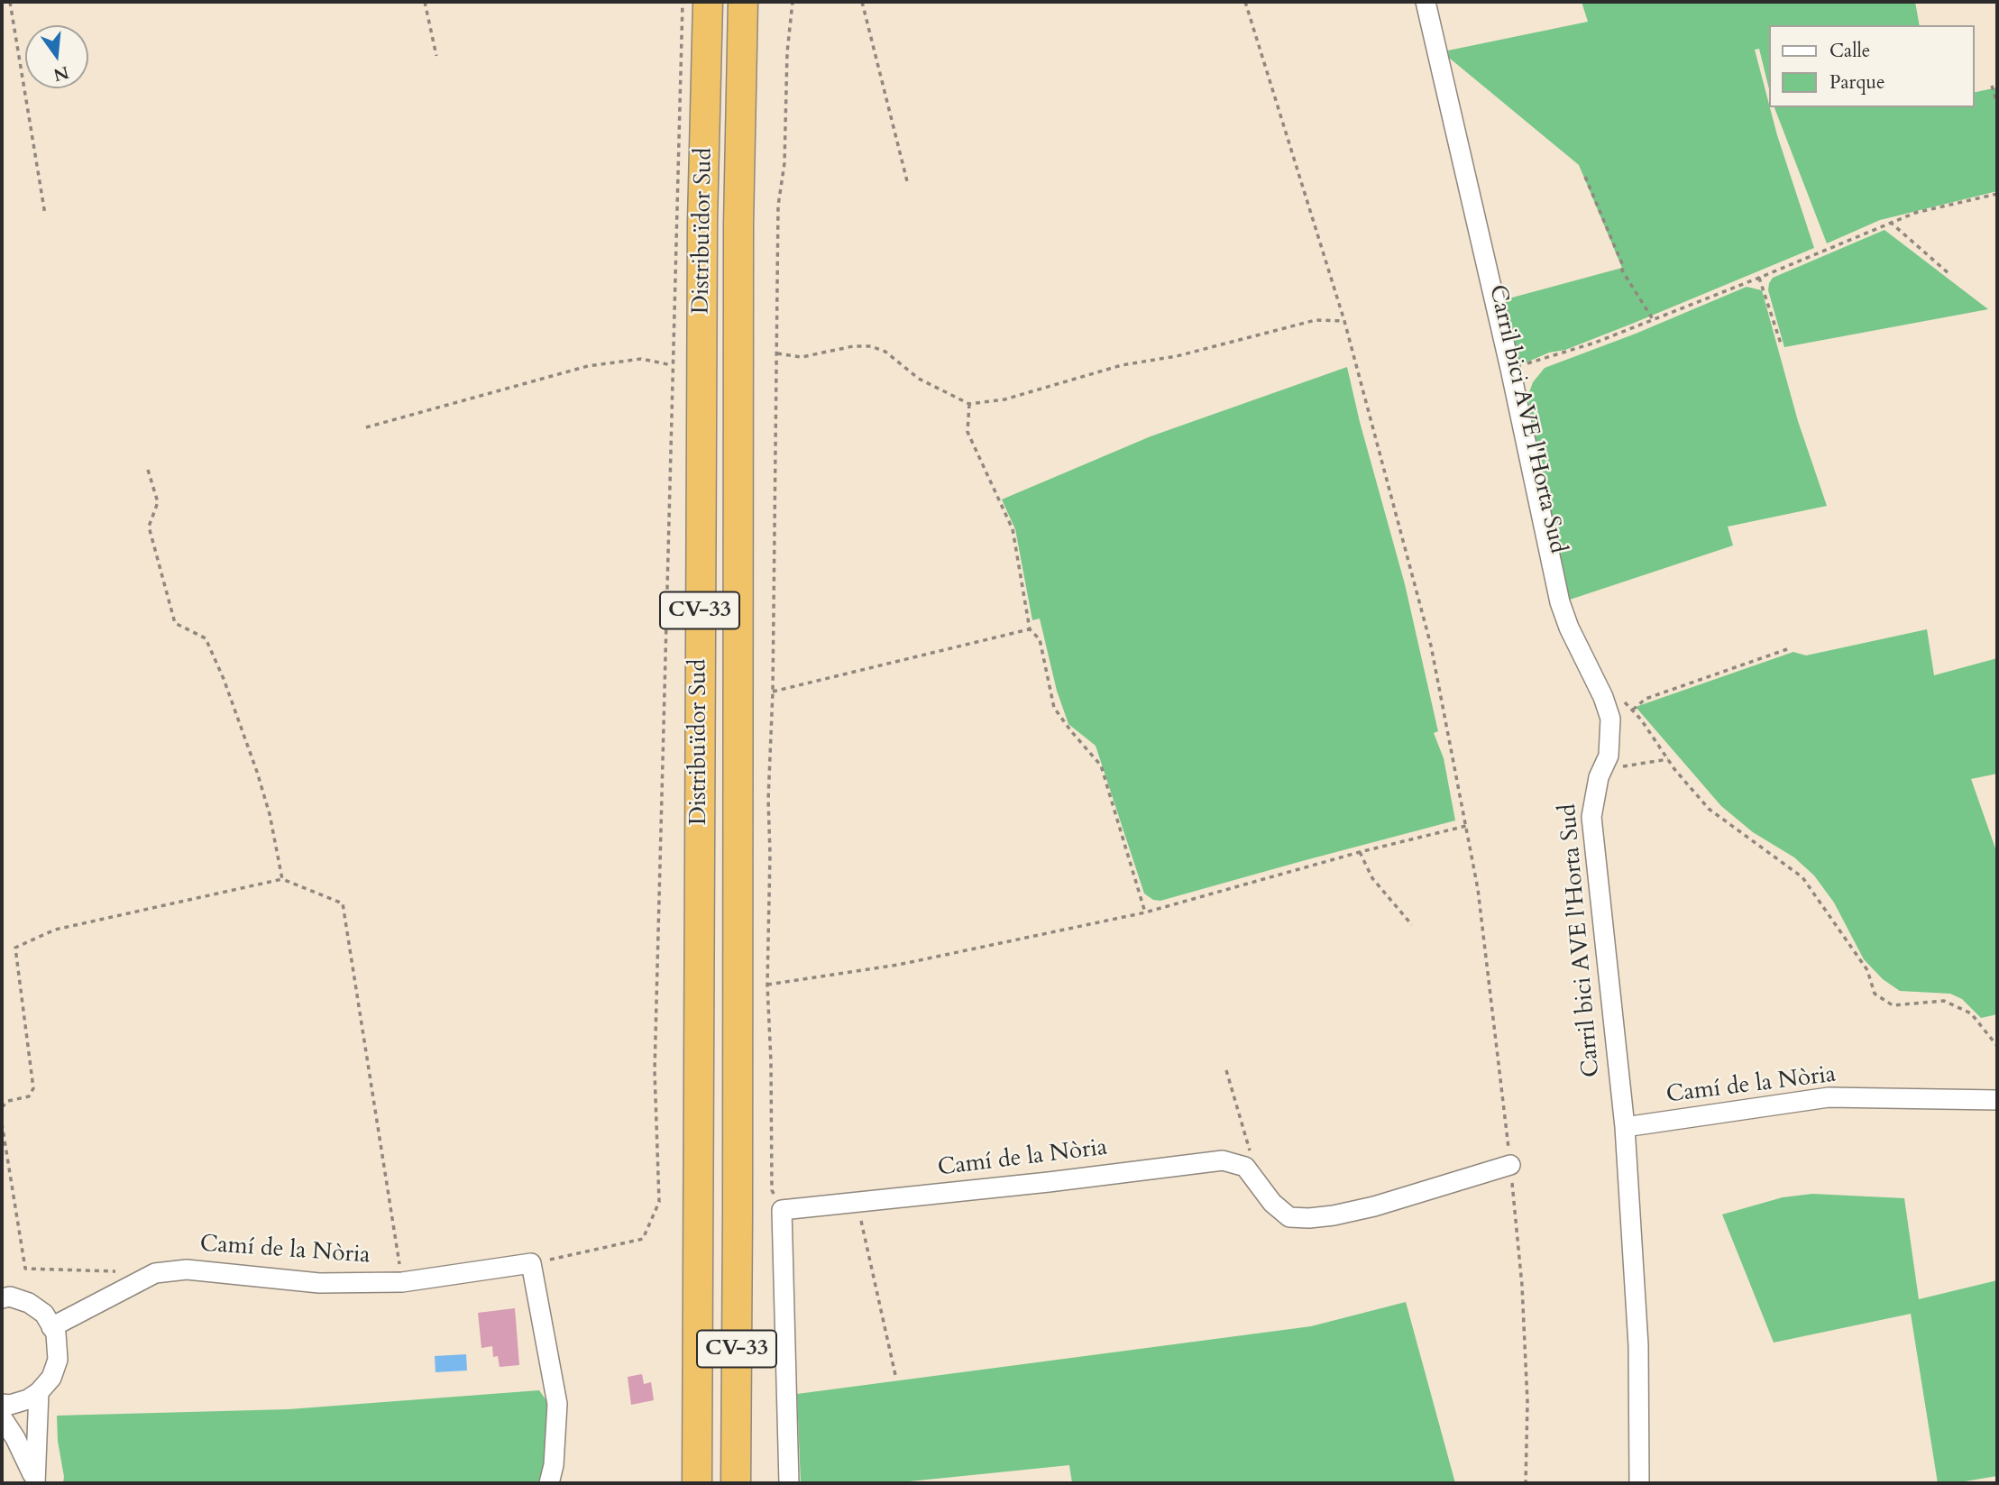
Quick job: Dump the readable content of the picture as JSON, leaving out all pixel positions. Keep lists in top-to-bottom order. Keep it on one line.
{"streets":{"highway":["Distribuïdor Sud","CV-33"],"street":["Camí de la Nòria"]},"legend":["Calle","Parque"],"north":"bottom"}
